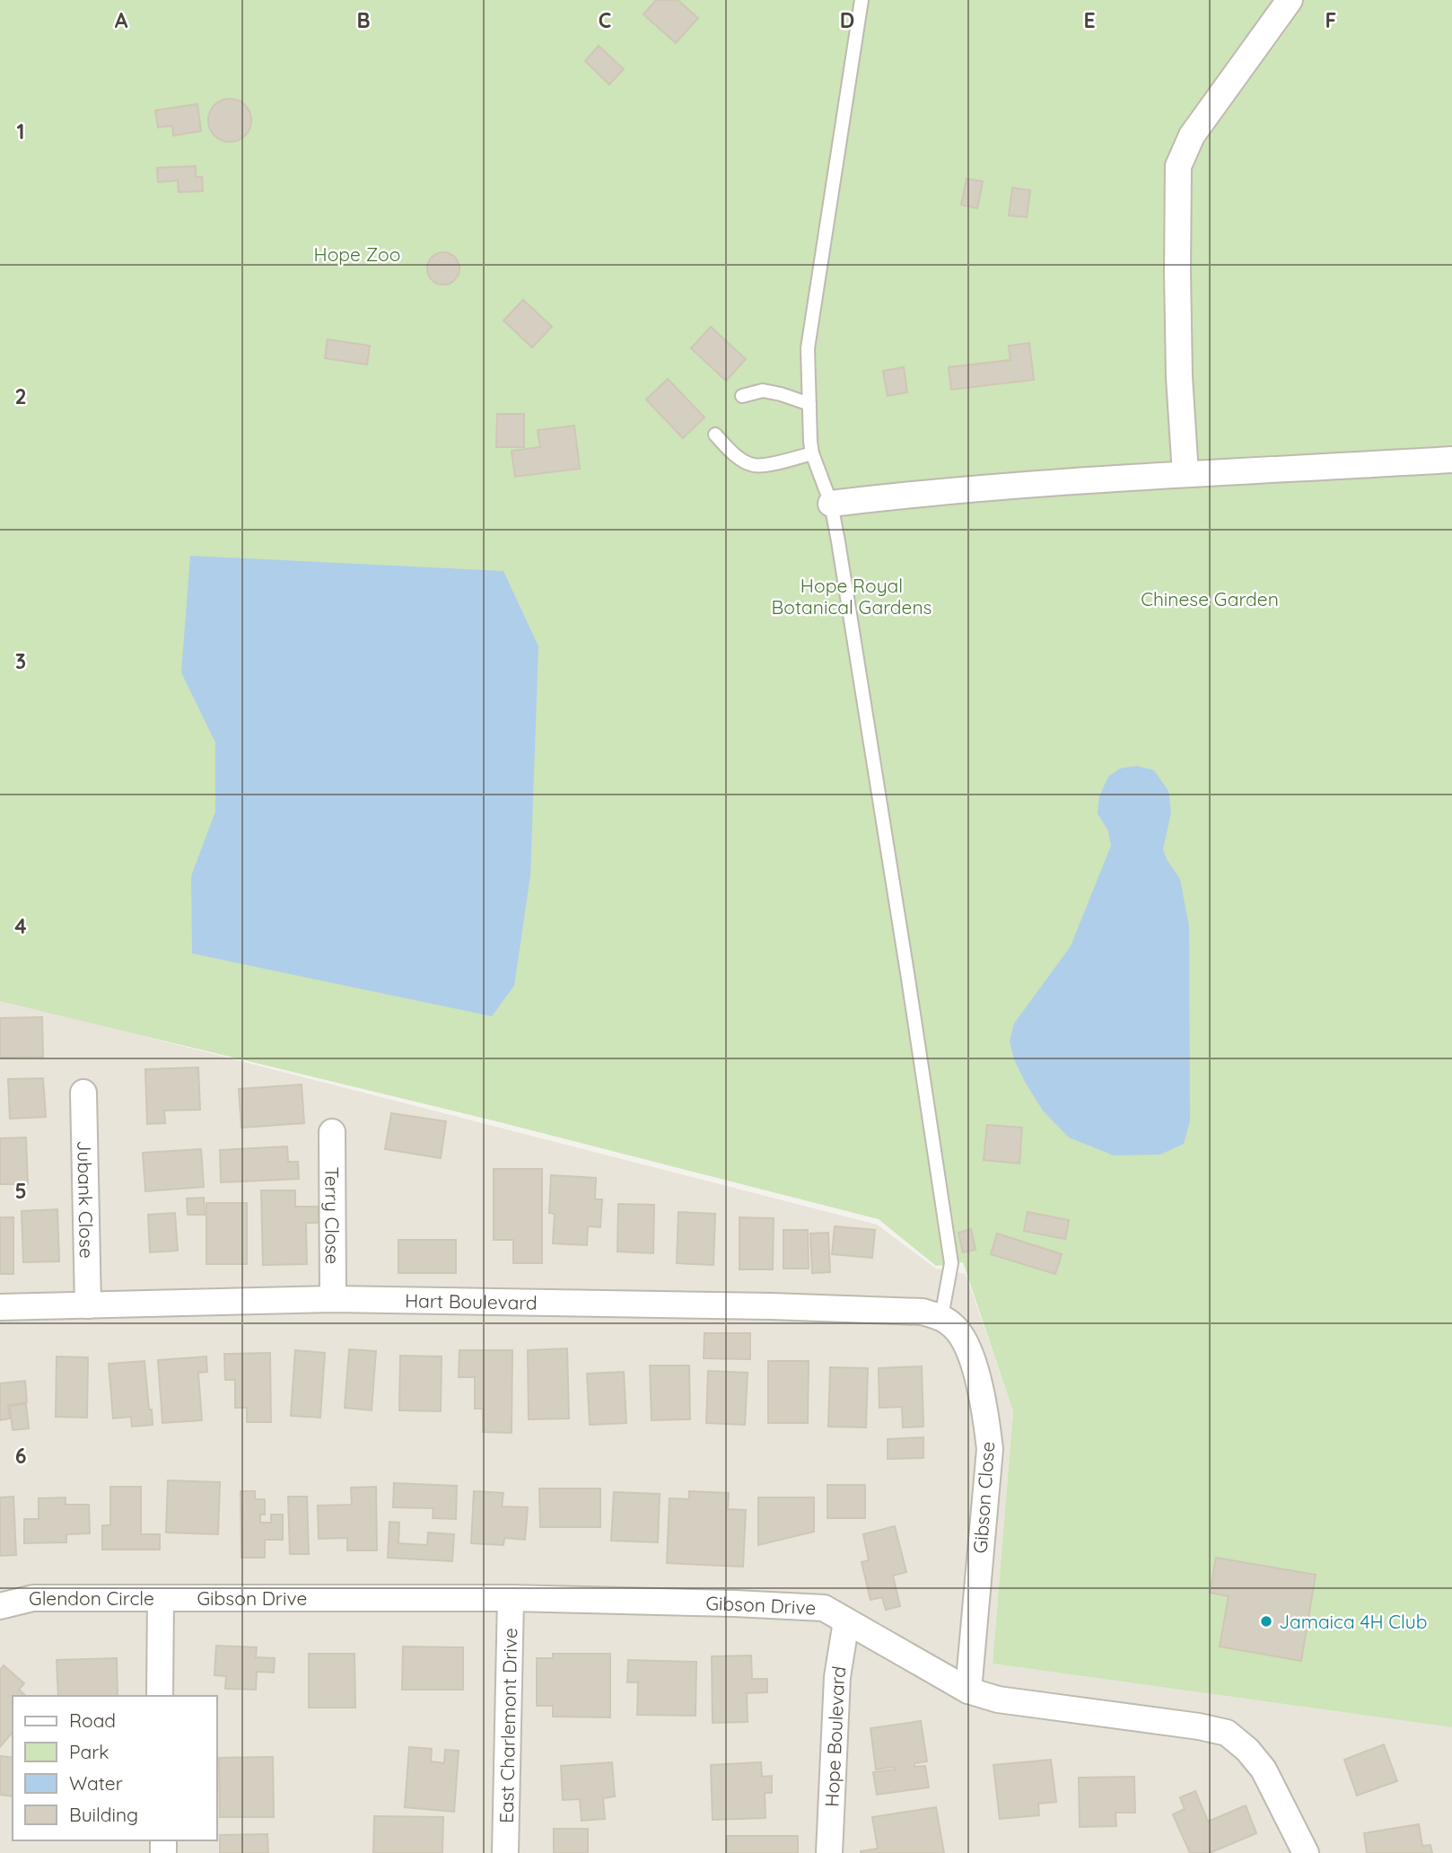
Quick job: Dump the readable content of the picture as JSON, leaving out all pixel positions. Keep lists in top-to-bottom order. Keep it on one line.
{"streets":{"street":["Jubank Close","Terry Close","Hart Boulevard","Gibson Close","Gibson Drive","Glendon Circle","East Charlemont Drive","Hope Boulevard"]},"crossings":[["Jubank Close","Hart Boulevard"],["Terry Close","Hart Boulevard"],["Hart Boulevard","Gibson Close"],["Gibson Close","Gibson Drive"],["Gibson Drive","Glendon Circle"],["Gibson Drive","East Charlemont Drive"],["Gibson Drive","Hope Boulevard"]],"parks":["Hope Zoo","Hope Royal Botanical Gardens","Chinese Garden"],"places":["Jamaica 4H Club"],"legend":["Road","Park","Water","Building"],"grid":{"columns":["A","B","C","D","E","F"],"rows":["1","2","3","4","5","6"]}}
